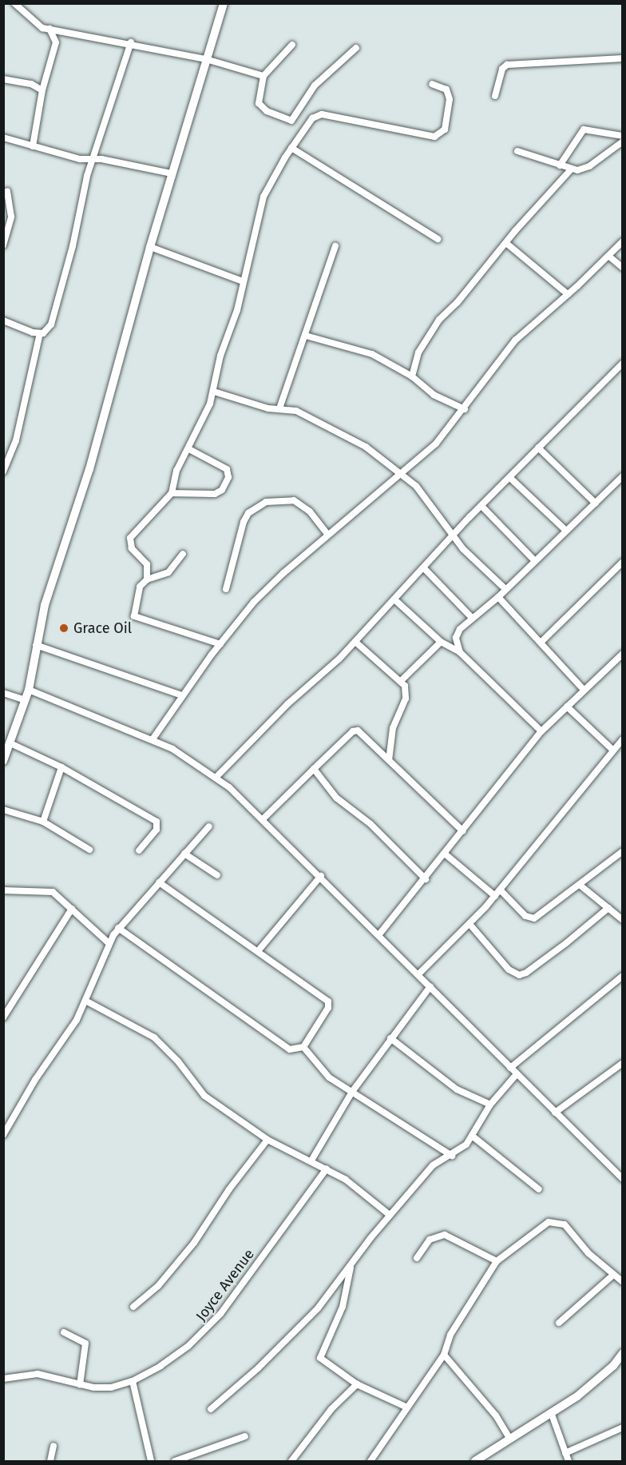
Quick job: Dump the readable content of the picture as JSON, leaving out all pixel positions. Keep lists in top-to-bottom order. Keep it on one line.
{"streets":{"street":["Joyce Avenue"]},"places":["Grace Oil"]}
